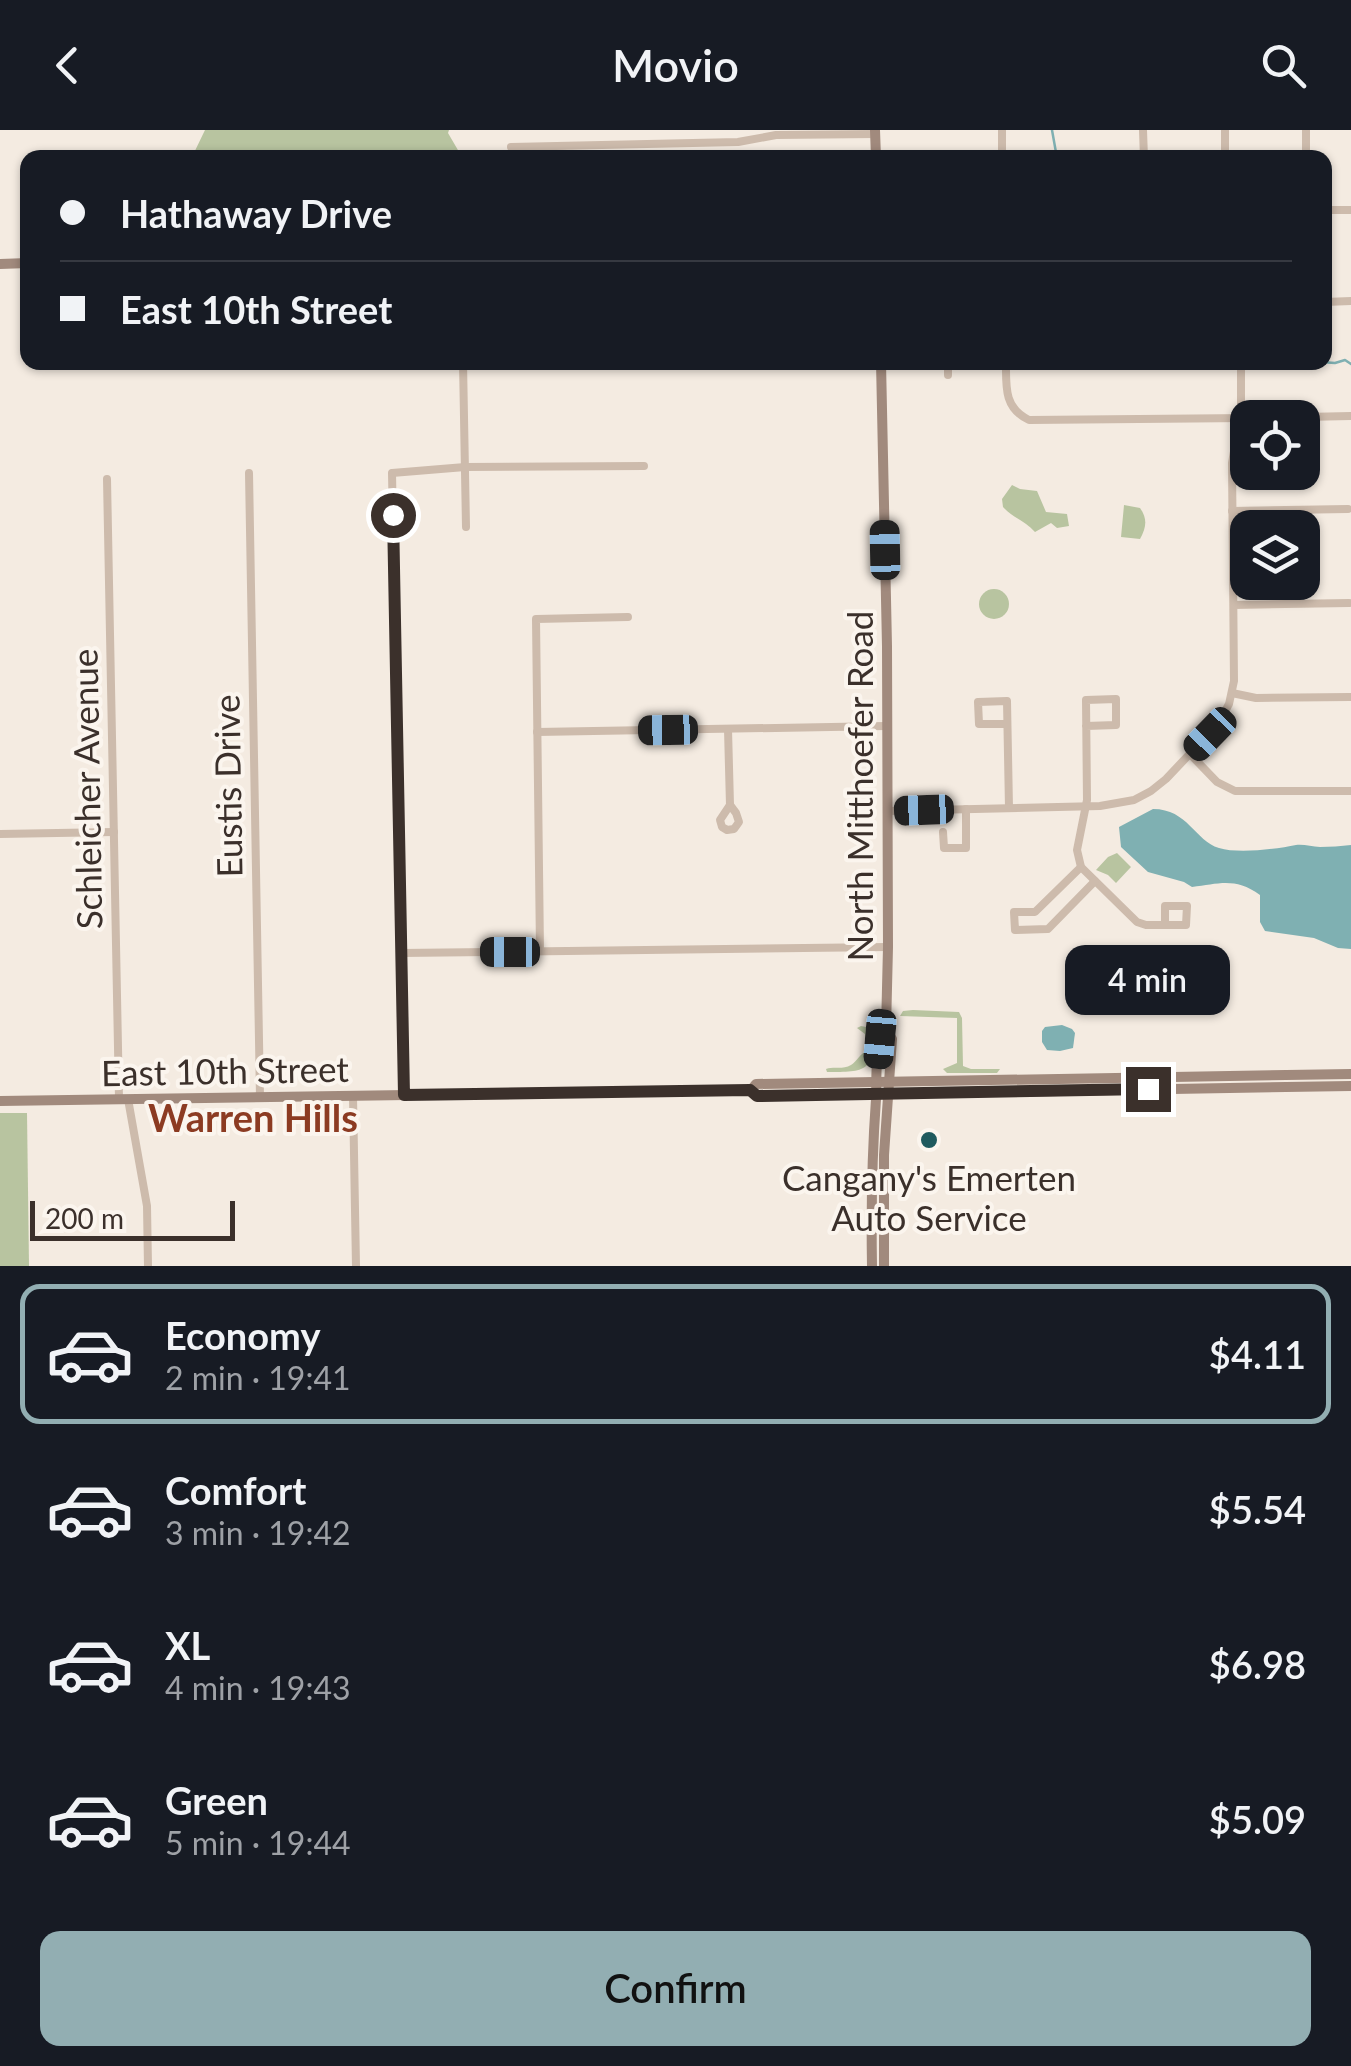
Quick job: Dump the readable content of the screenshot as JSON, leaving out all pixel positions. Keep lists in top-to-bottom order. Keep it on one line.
{"streets":{"main road":["North Mitthoefer Road","East 10th Street"],"street":["Eustis Drive","Schleicher Avenue"]},"crossings":[["Eustis Drive","East 10th Street"],["North Mitthoefer Road","East 10th Street"],["Schleicher Avenue","East 10th Street"]],"districts":["Warren Hills"],"places":["Cangany's Emerten Auto Service"],"scale_bar":"200 m","page":{"header":"Movio","banner":["Hathaway Drive","East 10th Street"],"bubble":"4 min","scale":"200 m","list":[{"name":"Economy","note":"2 min · 19:41","value":"$4.11"},{"name":"Comfort","note":"3 min · 19:42","value":"$5.54"},{"name":"XL","note":"4 min · 19:43","value":"$6.98"},{"name":"Green","note":"5 min · 19:44","value":"$5.09"}],"buttons":"Confirm"}}
